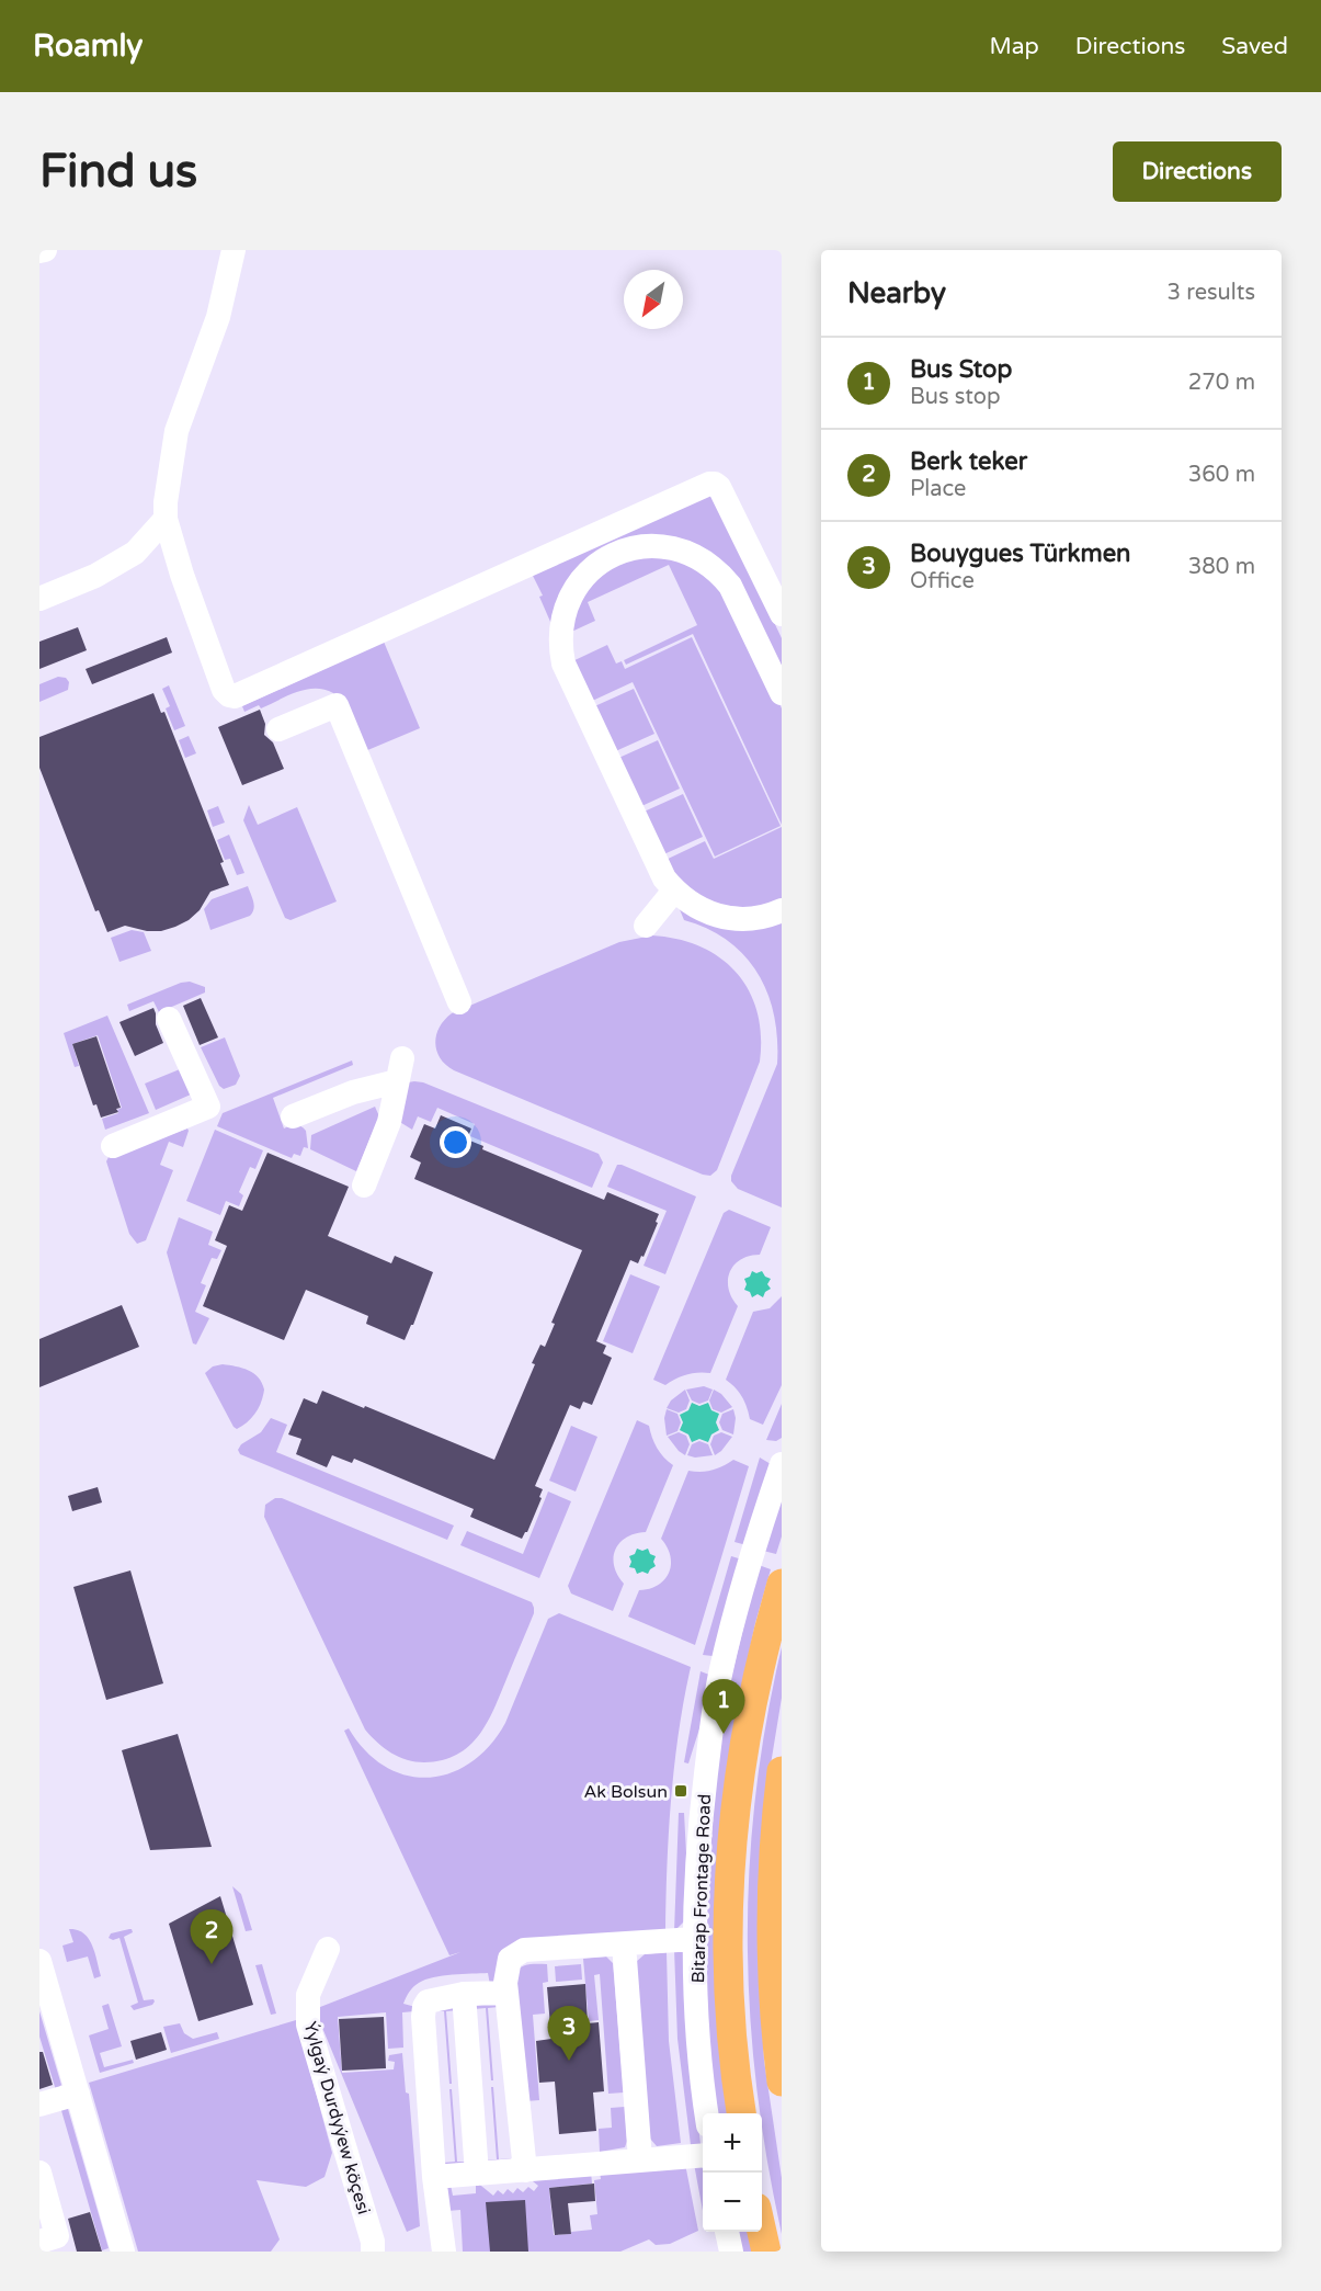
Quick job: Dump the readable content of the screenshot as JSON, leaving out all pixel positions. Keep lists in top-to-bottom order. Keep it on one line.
{"streets":{"street":["Bitarap Frontage Road","Ýylgaý Durdyýew köçesi"]},"places":{"transit":["Ak Bolsun"]},"north":"bottom left","page":{"header":"Roamly","nav":["Map","Directions","Saved"],"buttons":"Directions","title":"Find us","heading":["Nearby","3 results"],"list":[{"mark":"1","name":"Bus Stop","note":"Bus stop","value":"270 m"},{"mark":"2","name":"Berk teker","note":"Place","value":"360 m"},{"mark":"3","name":"Bouygues Türkmen","note":"Office","value":"380 m"}],"pins":["1","2","3"],"map_buttons":["+","−"]}}
